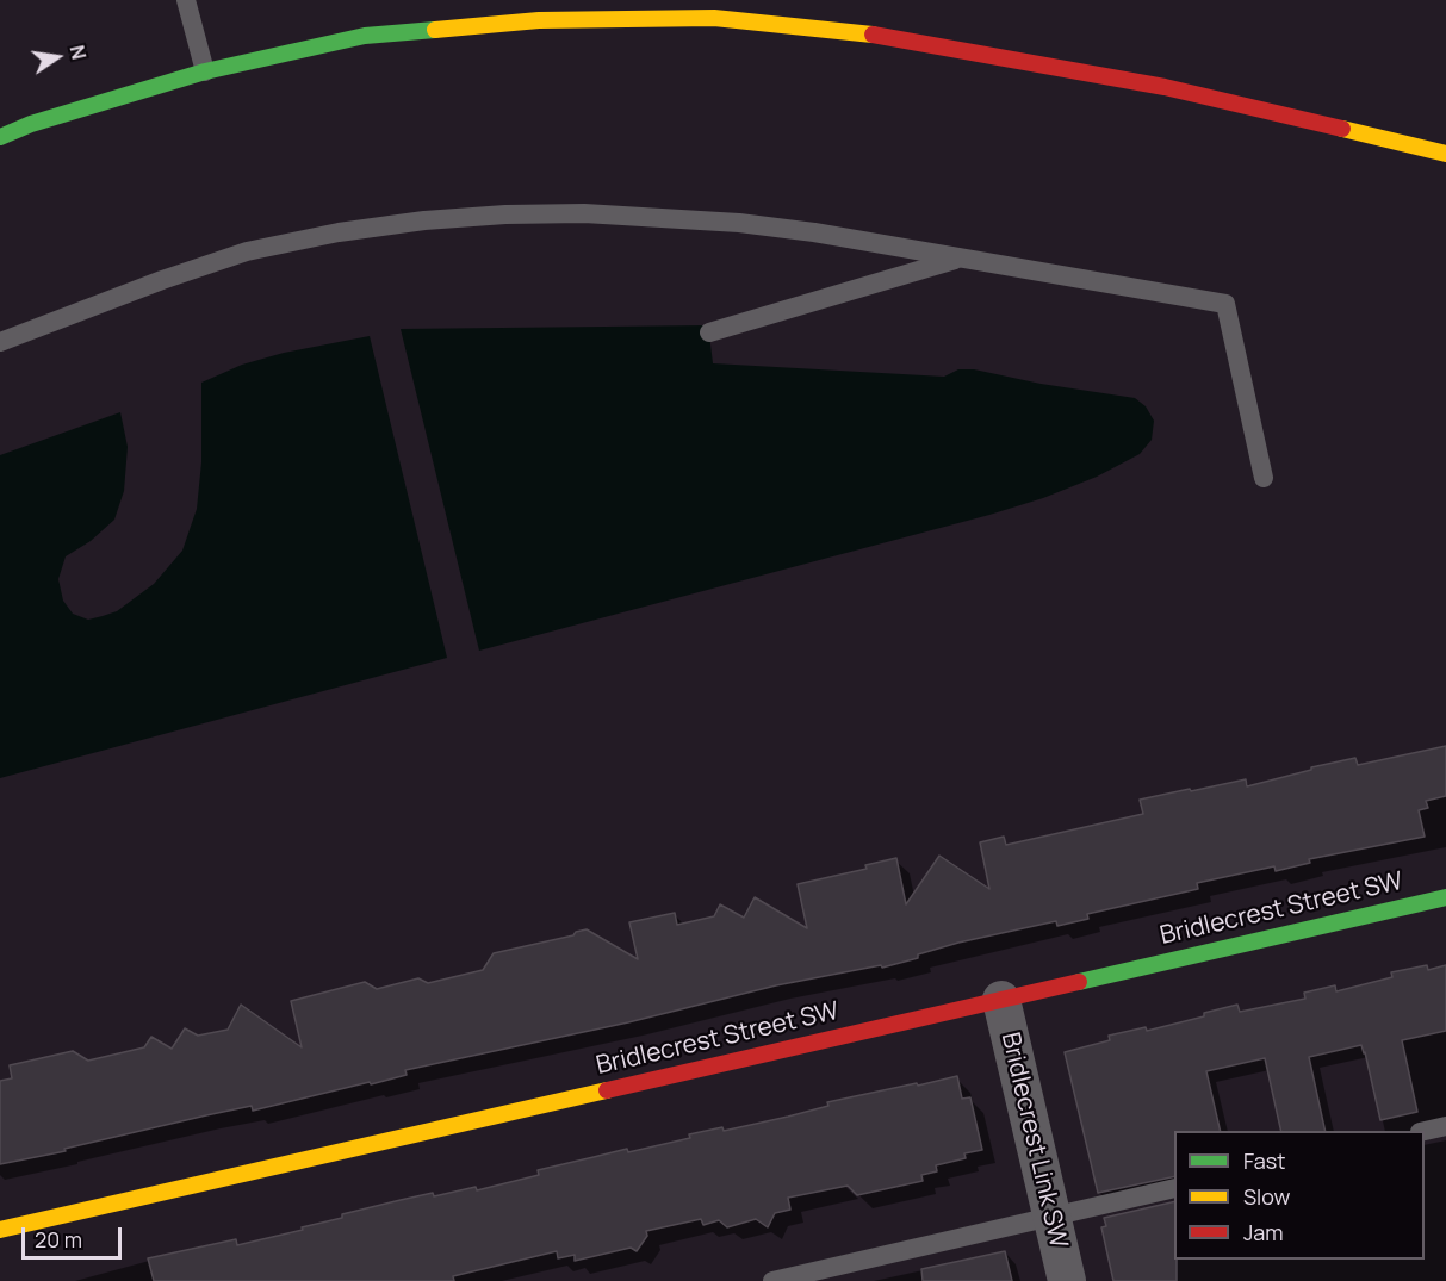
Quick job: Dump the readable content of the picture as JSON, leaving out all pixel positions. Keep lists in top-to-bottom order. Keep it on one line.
{"streets":{"main road":["Bridlecrest Street SW"],"street":["Bridlecrest Link SW"]},"crossings":[["Bridlecrest Street SW","Bridlecrest Link SW"]],"legend":["Fast","Slow","Jam"],"scale_bar":"20 m","north":"right"}
